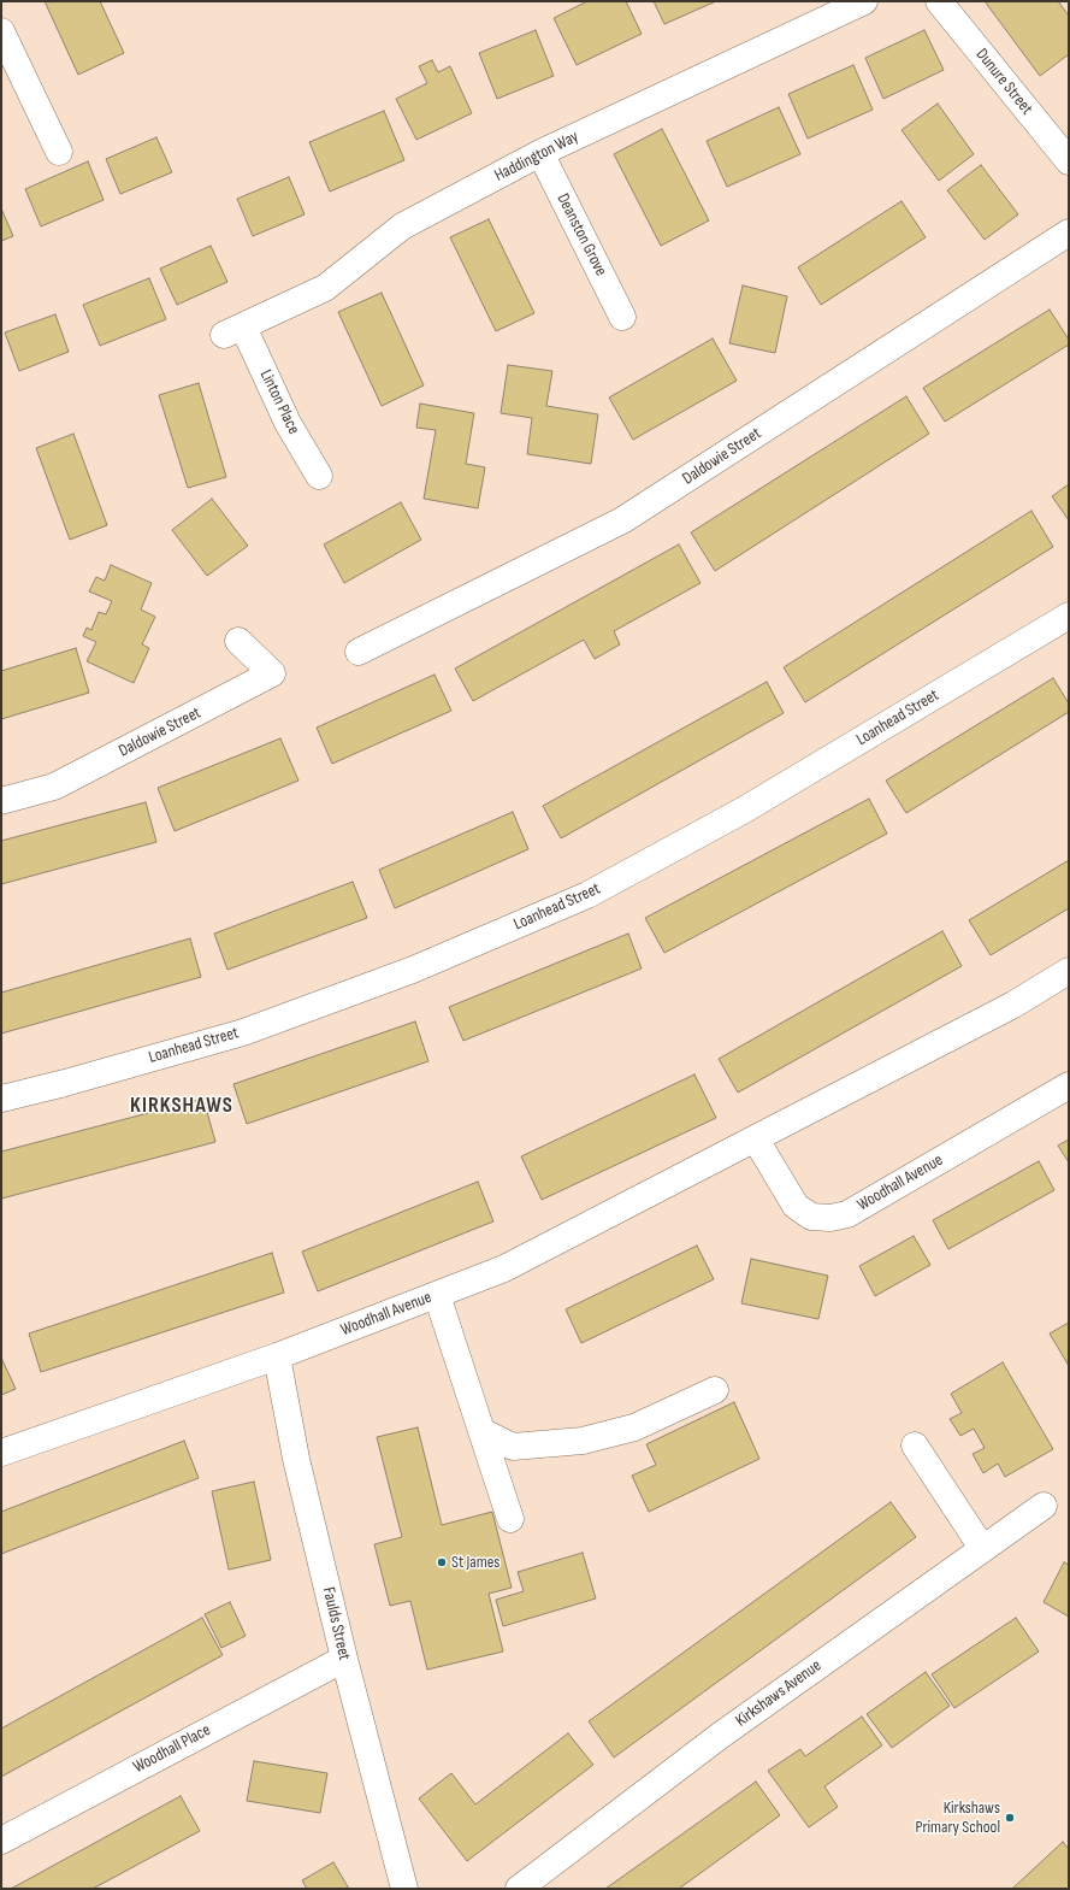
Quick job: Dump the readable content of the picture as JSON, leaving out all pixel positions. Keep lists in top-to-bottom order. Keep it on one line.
{"streets":{"street":["Dunure Street","Haddington Way","Deanston Grove","Linton Place","Daldowie Street","Loanhead Street","Woodhall Avenue","Faulds Street","Kirkshaws Avenue","Woodhall Place"]},"crossings":[["Haddington Way","Deanston Grove"],["Haddington Way","Linton Place"],["Woodhall Avenue","Faulds Street"],["Faulds Street","Woodhall Place"]],"districts":["KIRKSHAWS"],"places":["St James","Kirkshaws Primary School"]}
